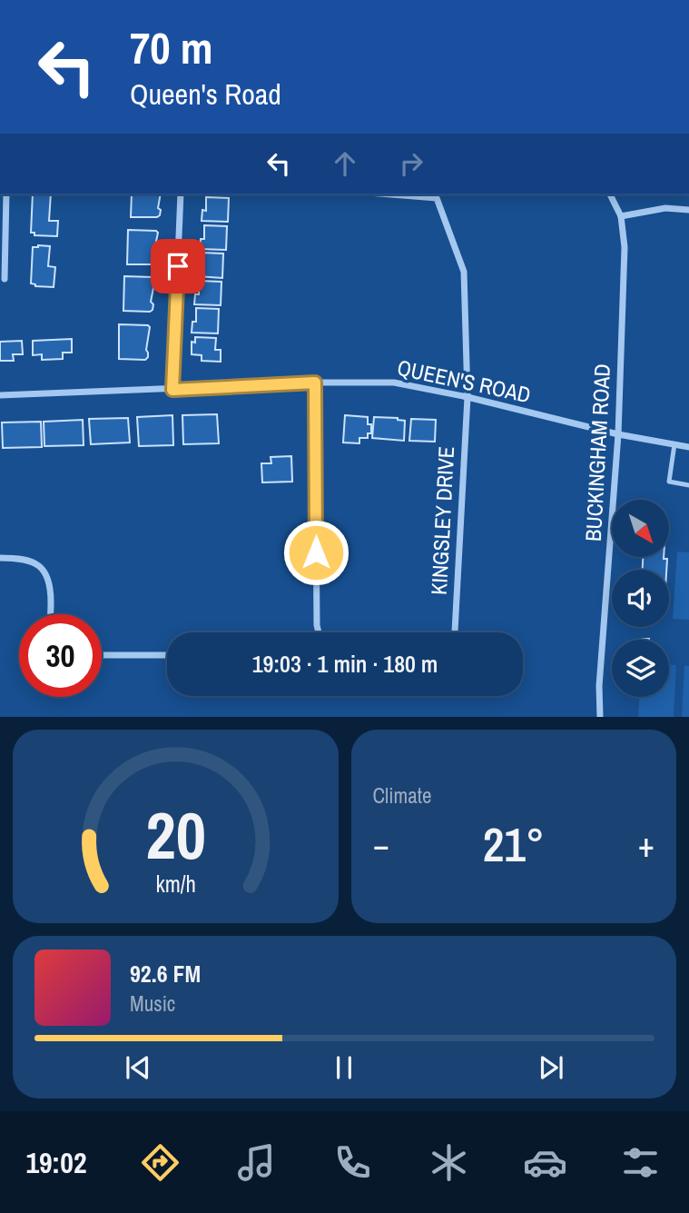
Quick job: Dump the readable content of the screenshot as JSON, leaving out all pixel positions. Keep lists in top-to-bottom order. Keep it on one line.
{"streets":{"street":["QUEEN'S ROAD","BUCKINGHAM ROAD","KINGSLEY DRIVE"]},"crossings":[["QUEEN'S ROAD","BUCKINGHAM ROAD"],["QUEEN'S ROAD","KINGSLEY DRIVE"]],"north":"bottom right","page":{"turn":["70 m","Queen's Road"],"limit":"30","trip":"19:03 · 1 min · 180 m","tile":"Climate","heat":["−","21°","+"],"song":["92.6 FM","Music"],"tabs":"19:02","gauge":["20","km/h"]}}
